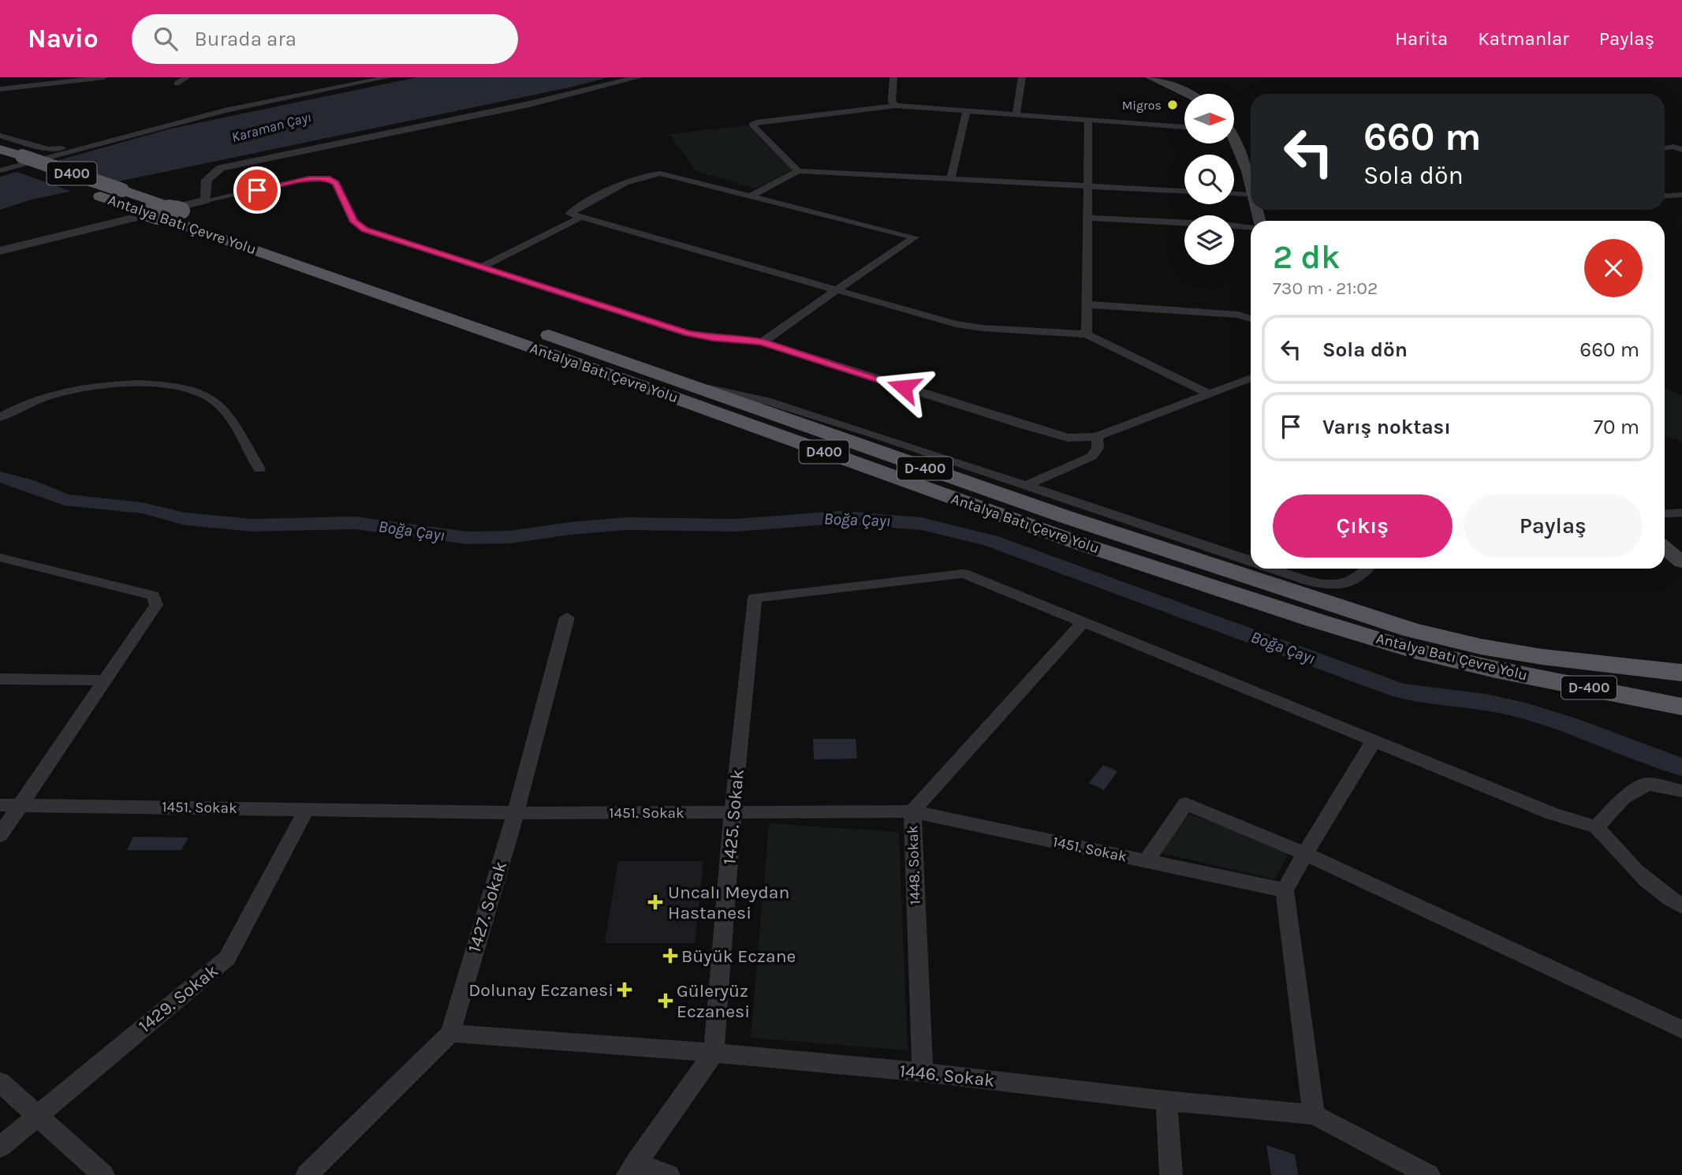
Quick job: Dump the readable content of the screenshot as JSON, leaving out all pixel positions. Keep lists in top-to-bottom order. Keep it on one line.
{"streets":{"highway":["D400","Antalya Batı Çevre Yolu","D-400"],"street":["1451. Sokak","1425. Sokak","1448. Sokak","1427. Sokak","1429. Sokak","1446. Sokak"]},"crossings":[["D400","Antalya Batı Çevre Yolu"],["D400","D-400"],["Antalya Batı Çevre Yolu","D-400"],["1451. Sokak","1425. Sokak"],["1451. Sokak","1448. Sokak"],["1451. Sokak","1427. Sokak"],["1451. Sokak","1429. Sokak"],["1425. Sokak","1448. Sokak"],["1425. Sokak","1446. Sokak"],["1448. Sokak","1446. Sokak"],["1427. Sokak","1446. Sokak"]],"water":["Karaman Çayı","Boğa Çayı"],"places":{"other":["Migros"],"health":["Uncalı Meydan Hastanesi","Büyük Eczane","Dolunay Eczanesi","Güleryüz Eczanesi"]},"north":"right","page":{"header":"Navio","search":"Burada ara","nav":["Harita","Katmanlar","Paylaş"],"turn":["660 m","Sola dön"],"heading":["2 dk","730 m · 21:02"],"list":[{"name":"Sola dön","value":"660 m"},{"name":"Varış noktası","value":"70 m"}],"buttons":["Çıkış","Paylaş"]}}
